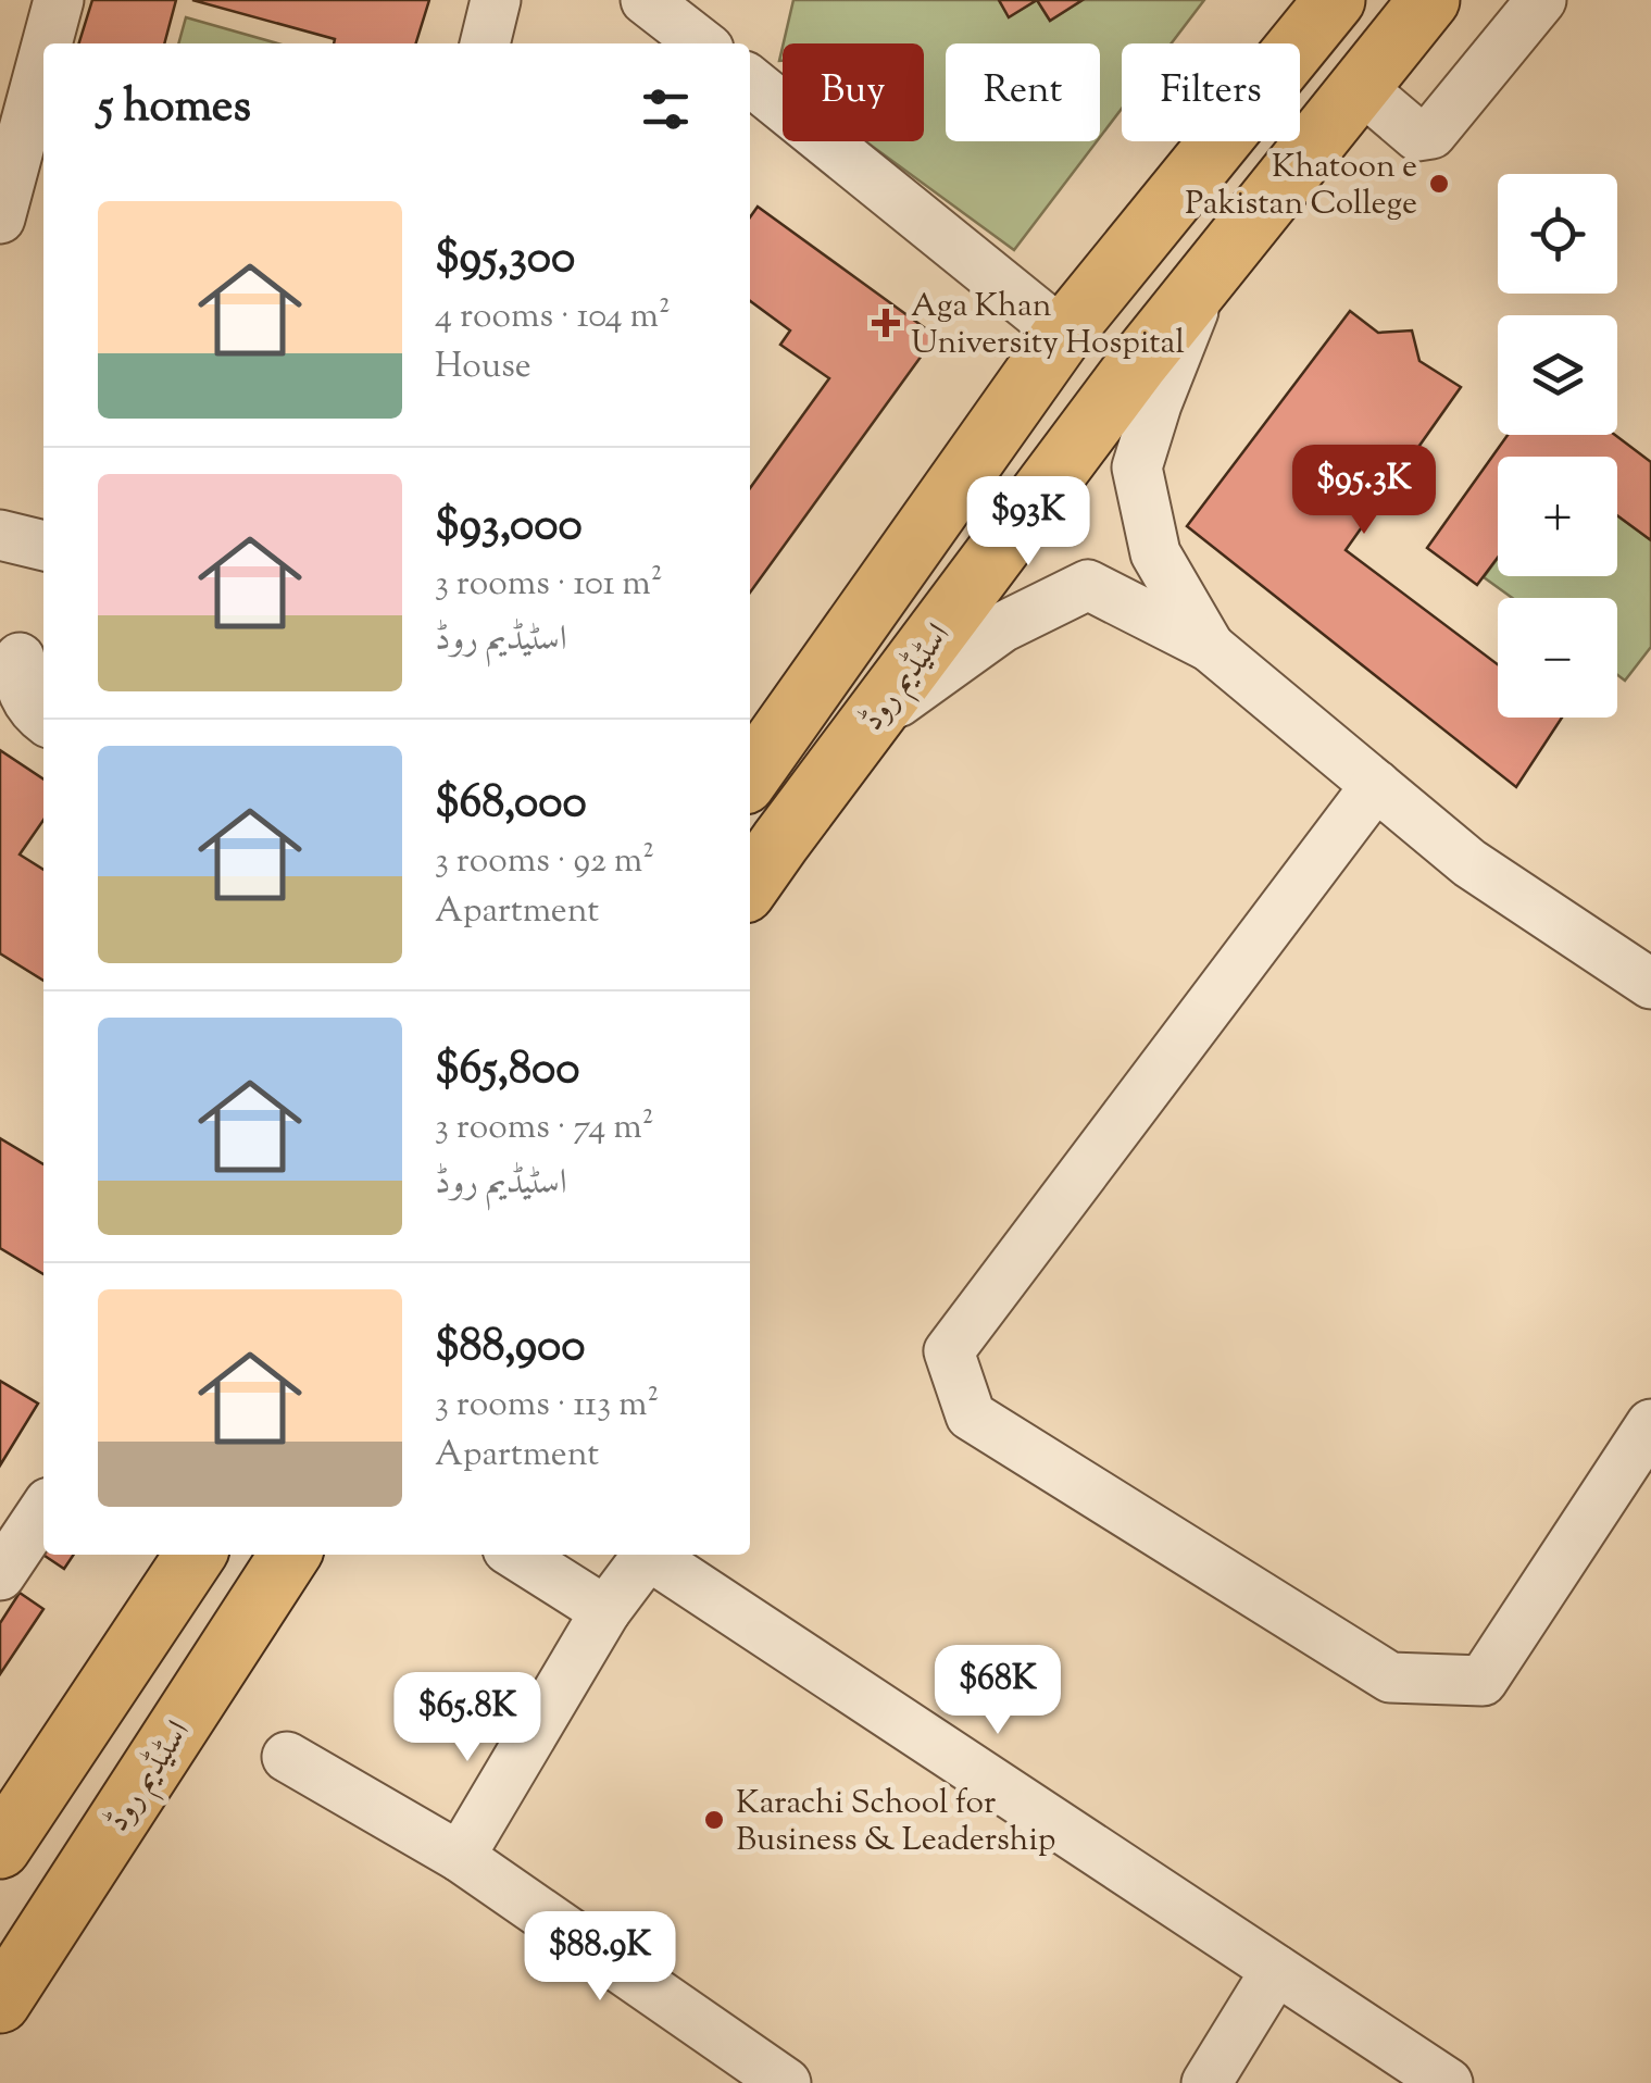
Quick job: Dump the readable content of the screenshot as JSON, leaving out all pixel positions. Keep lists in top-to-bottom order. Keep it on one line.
{"streets":{"main road":["اسٹیڈیم روڈ"]},"places":{"other":["Khatoon e Pakistan College","Karachi School for Business & Leadership"],"health":["Aga Khan University Hospital"]},"page":{"chip":["Buy","Rent","Filters"],"heading":"5 homes","map_buttons":["+","−"],"list":[{"name":"$95,300","note":"4 rooms · 104 m² · House"},{"name":"$93,000","note":"3 rooms · 101 m² · اسٹیڈیم روڈ"},{"name":"$68,000","note":"3 rooms · 92 m² · Apartment"},{"name":"$65,800","note":"3 rooms · 74 m² · اسٹیڈیم روڈ"},{"name":"$88,900","note":"3 rooms · 113 m² · Apartment"}],"price":["$95.3K","$93K","$68K","$65.8K","$88.9K"]}}
